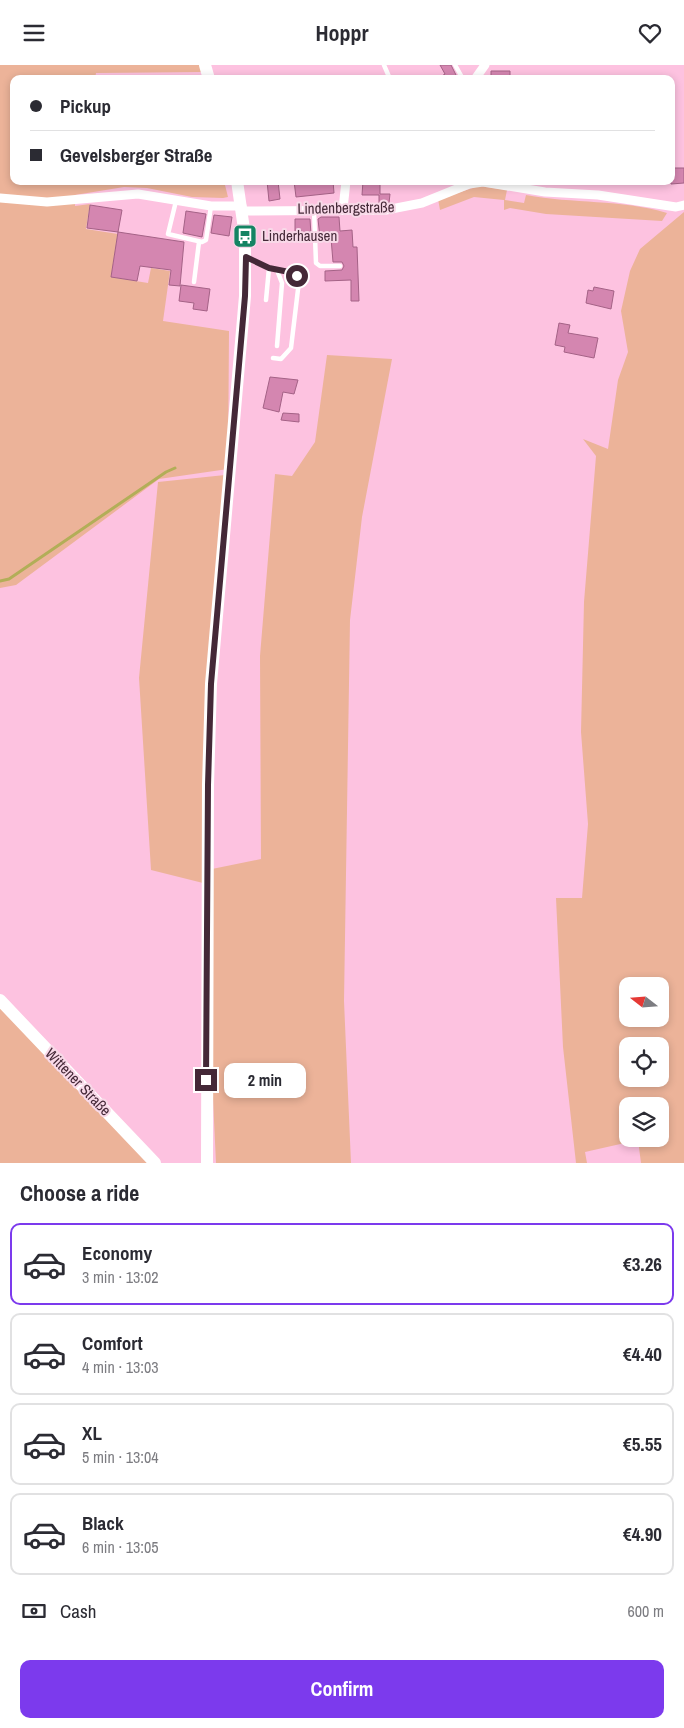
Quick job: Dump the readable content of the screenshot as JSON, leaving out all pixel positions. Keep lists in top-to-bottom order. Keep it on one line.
{"streets":{"main road":["Wittener Straße"],"street":["Lindenbergstraße"]},"places":{"bus stop":["Linderhausen"]},"north":"left","page":{"header":"Hoppr","banner":["Pickup","Gevelsberger Straße"],"bubble":"2 min","heading":"Choose a ride","list":[{"name":"Economy","note":"3 min · 13:02","value":"€3.26"},{"name":"Comfort","note":"4 min · 13:03","value":"€4.40"},{"name":"XL","note":"5 min · 13:04","value":"€5.55"},{"name":"Black","note":"6 min · 13:05","value":"€4.90"}],"pay":["Cash","600 m"],"buttons":"Confirm"}}
